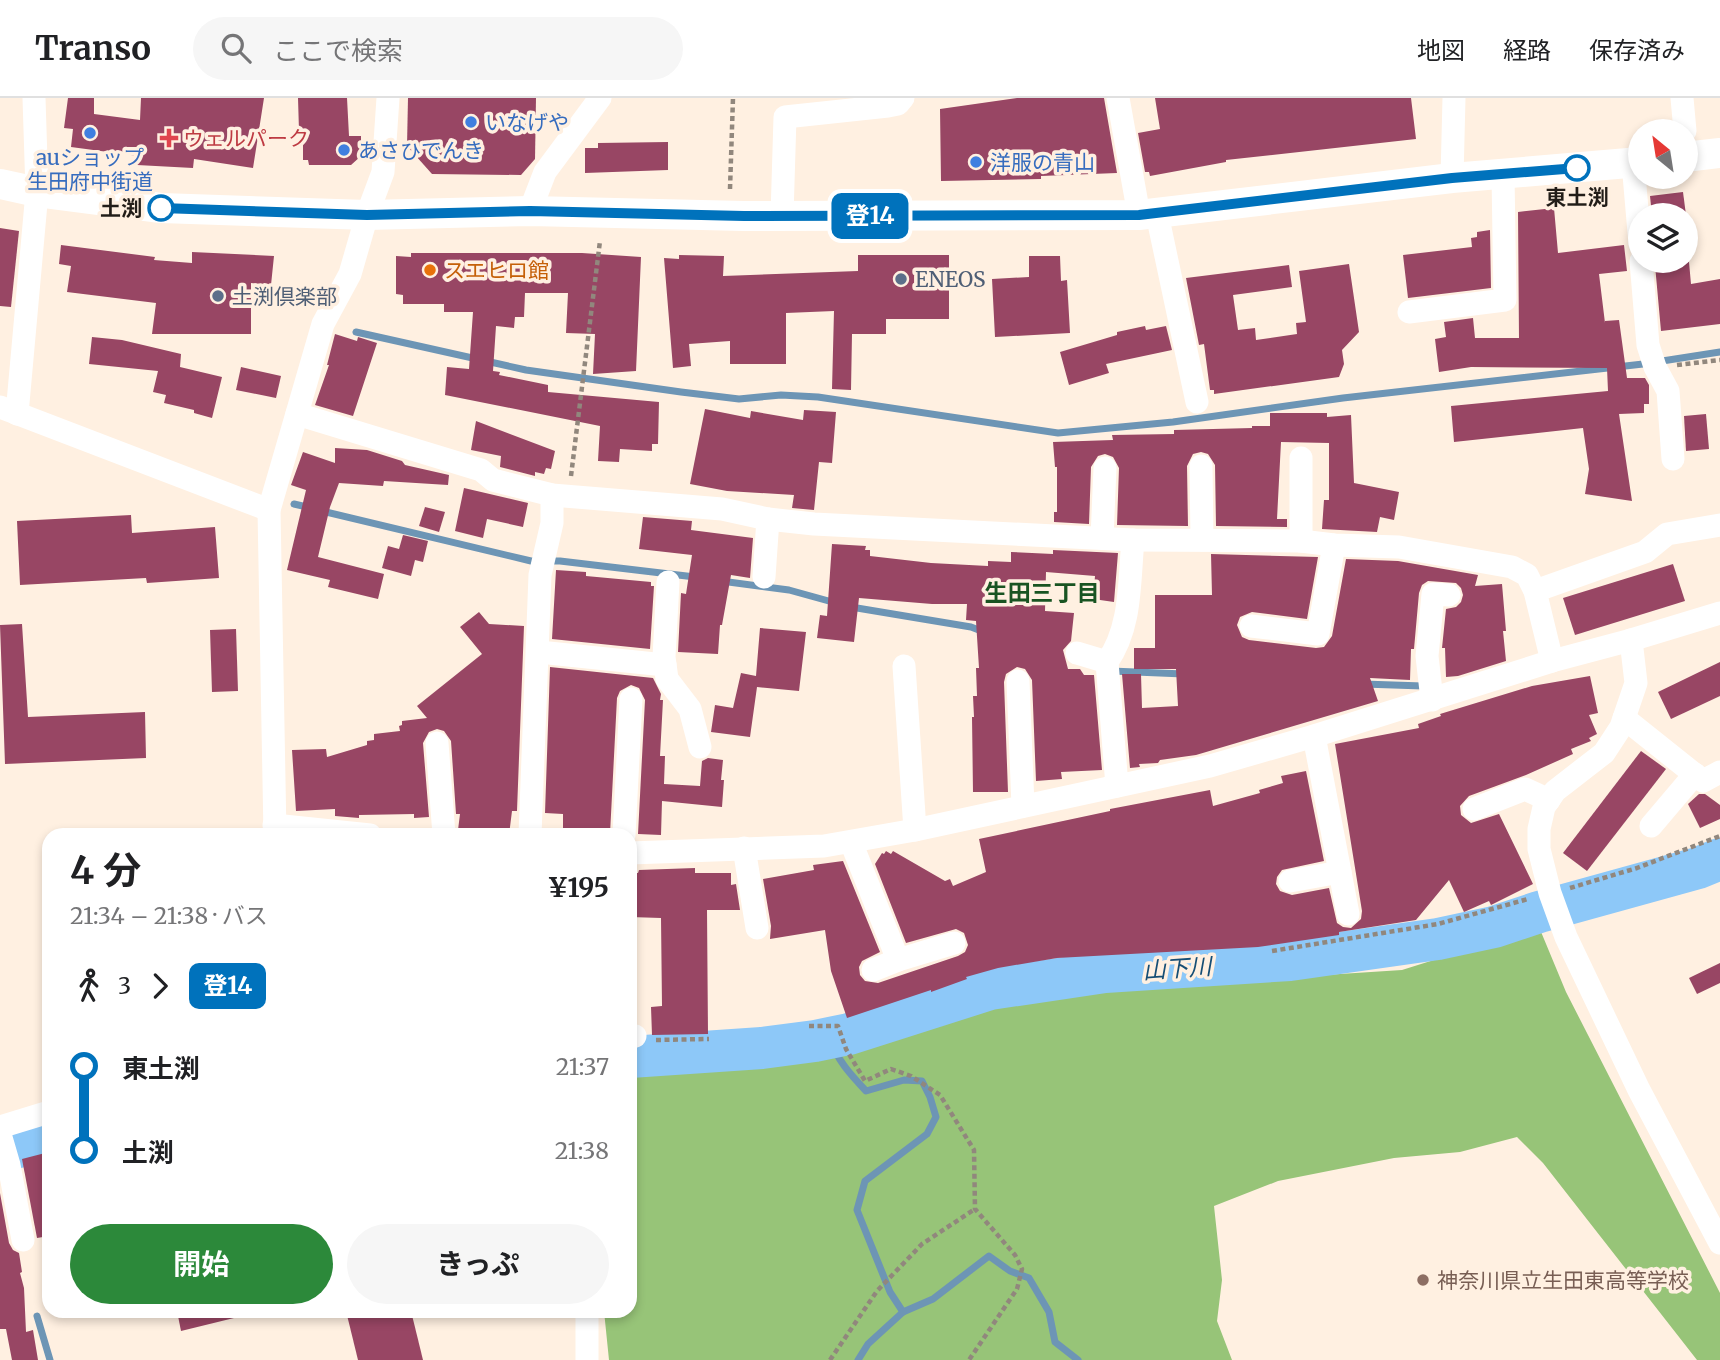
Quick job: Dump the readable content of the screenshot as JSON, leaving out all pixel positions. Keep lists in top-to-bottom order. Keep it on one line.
{"districts":["生田三丁目"],"water":["山下川"],"places":{"other":["いなげや","auショップ 生田府中街道","あさひでんき","洋服の青山","東土渕","土渕","スエヒロ館","ENEOS","土渕倶楽部","神奈川県立生田東高等学校"],"health":["ウェルパーク"]},"lines":["bus line 登14"],"north":"top left","page":{"header":"Transo","search":"ここで検索","nav":["地図","経路","保存済み"],"on_map":"登14","heading":["4 分","21:34 – 21:38 · バス","¥195"],"legs":["3","登14"],"list":[{"name":"東土渕","value":"21:37"},{"name":"土渕","value":"21:38"}],"buttons":["開始","きっぷ"]}}
